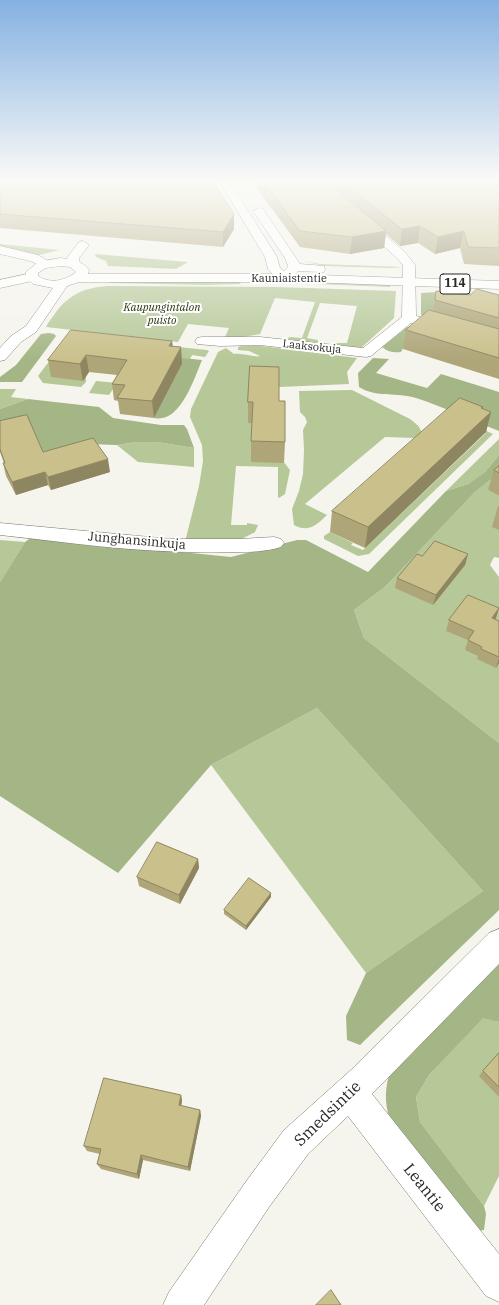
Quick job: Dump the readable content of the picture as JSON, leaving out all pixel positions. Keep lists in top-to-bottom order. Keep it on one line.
{"streets":{"street":["Kauniaistentie","114","Laaksokuja","Junghansinkuja","Smedsintie","Leantie"]},"crossings":[["Smedsintie","Leantie"]],"parks":["Kaupungintalon puisto"]}
